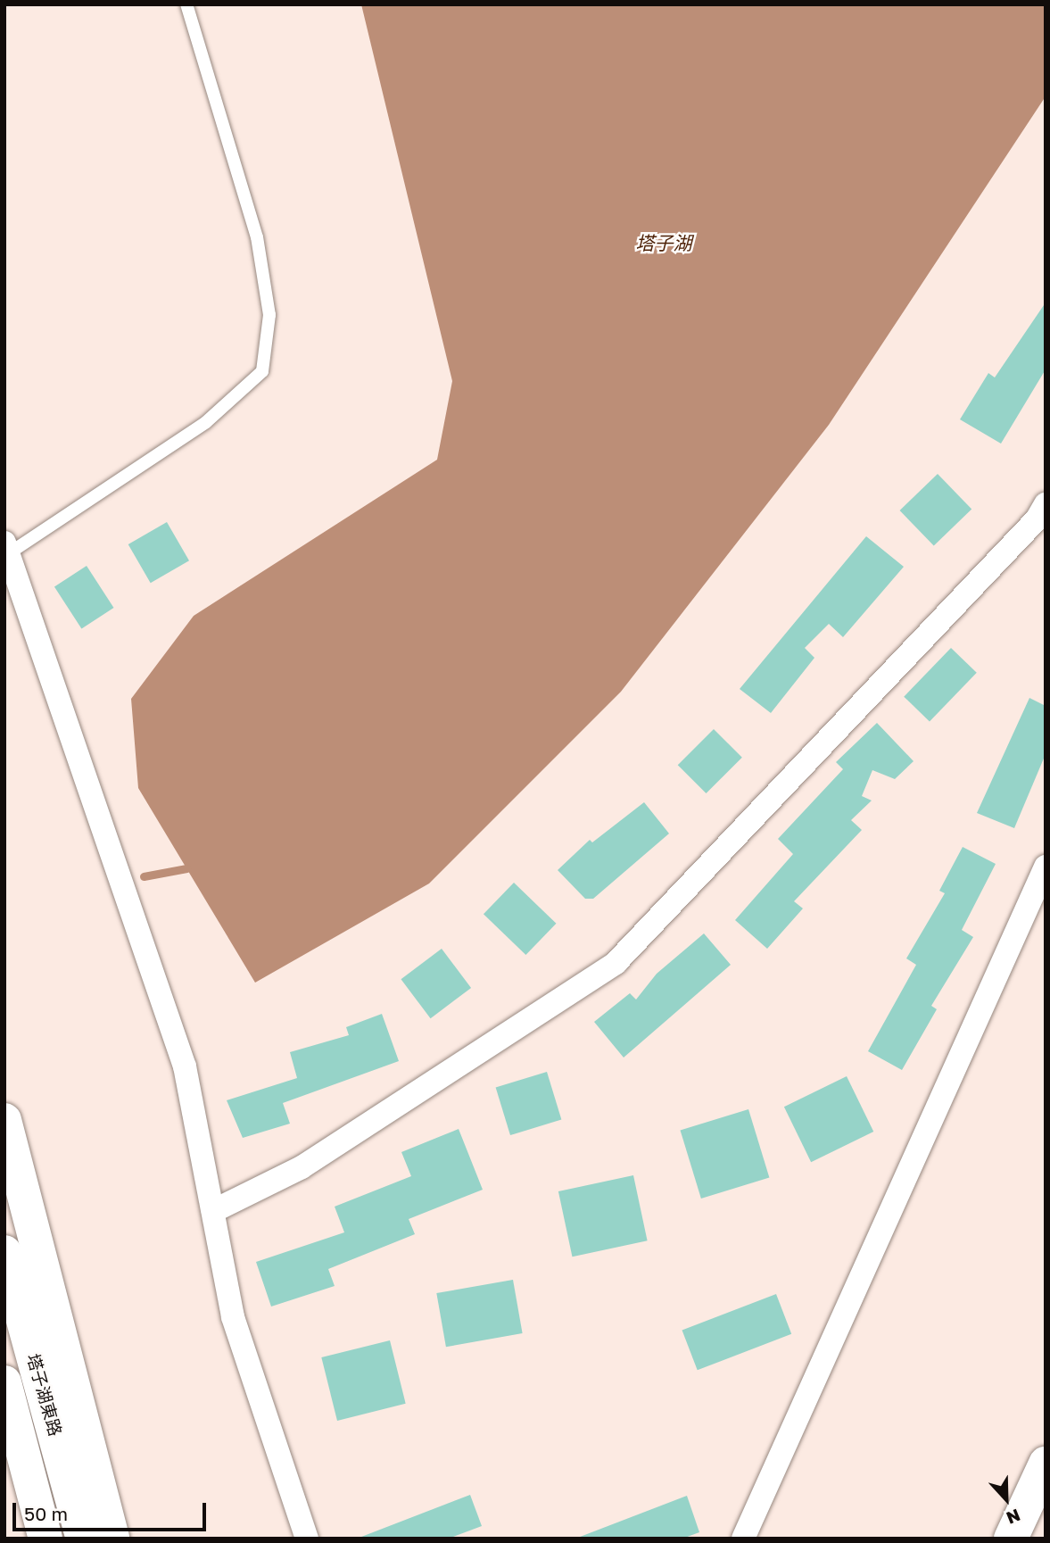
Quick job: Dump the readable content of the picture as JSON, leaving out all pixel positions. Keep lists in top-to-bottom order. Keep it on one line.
{"streets":{"main road":["塔子湖東路"]},"water":["塔子湖"],"scale_bar":"50 m","north":"bottom"}
